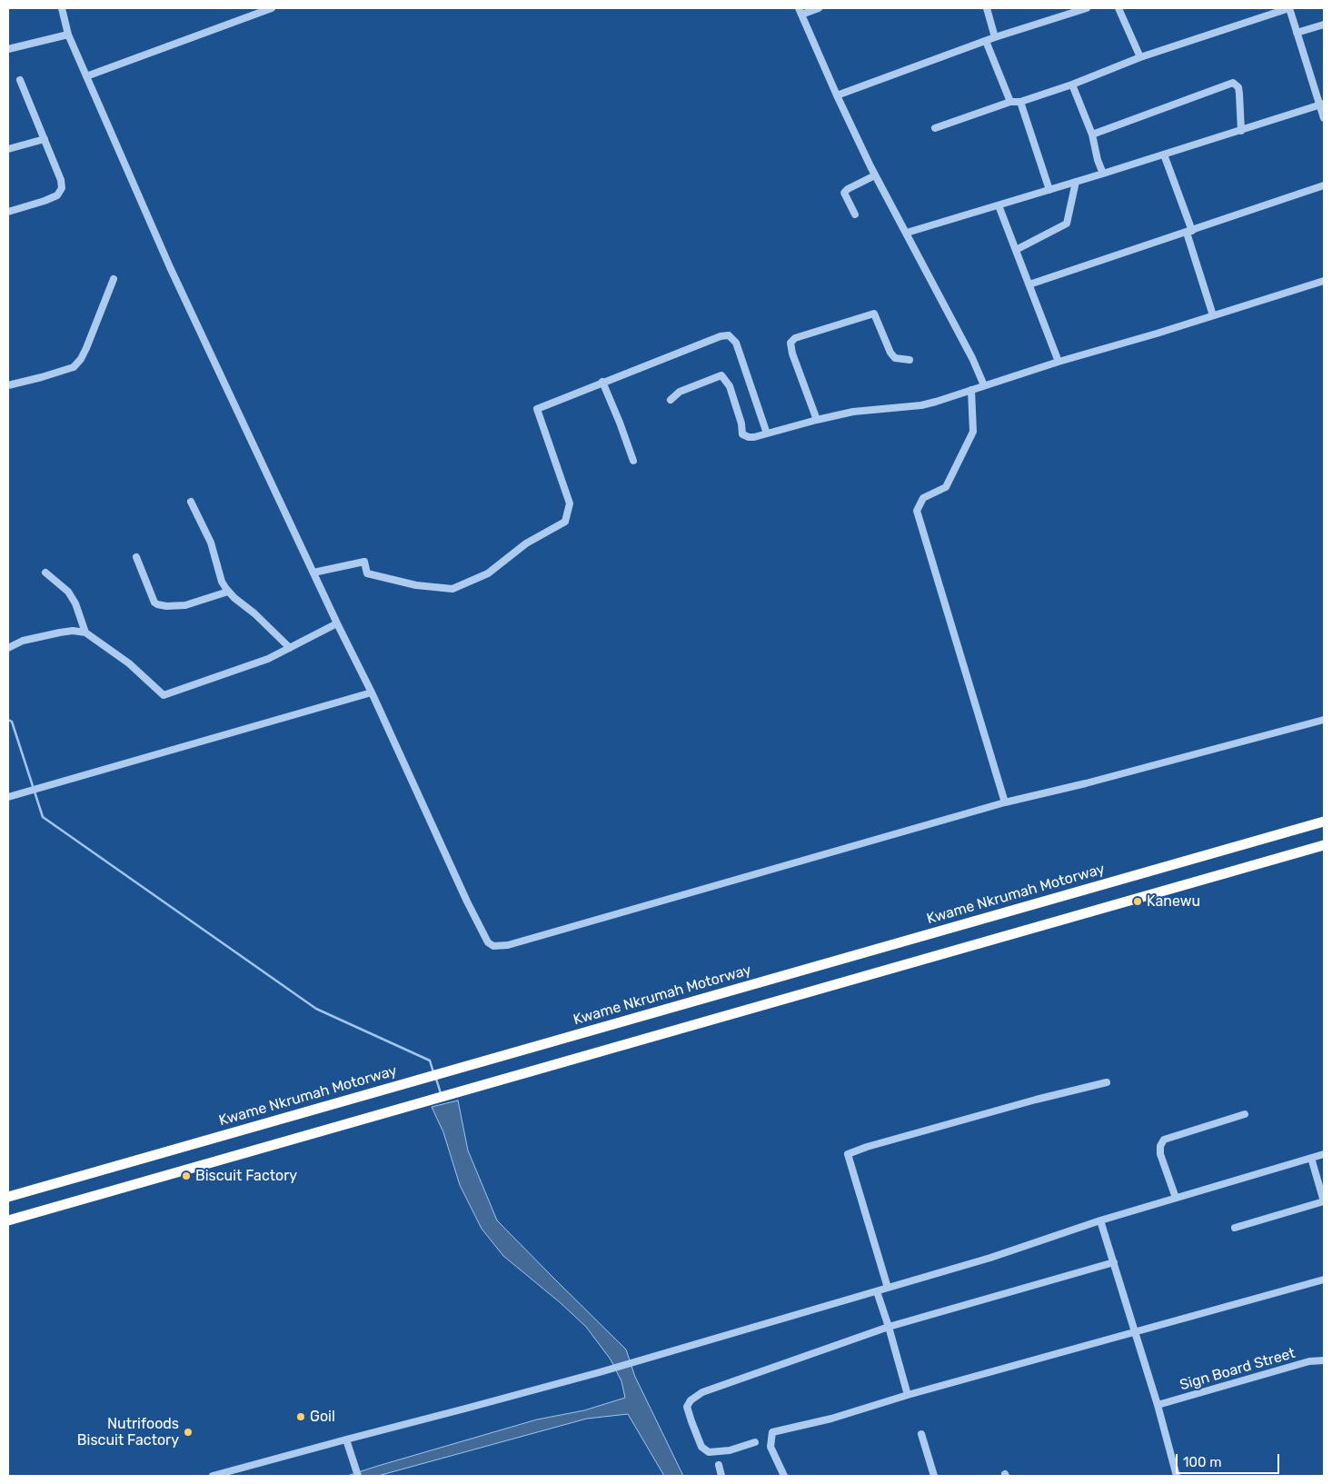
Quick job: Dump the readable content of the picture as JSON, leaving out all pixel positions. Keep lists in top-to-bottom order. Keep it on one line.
{"streets":{"highway":["Kwame Nkrumah Motorway"],"street":["Sign Board Street"]},"places":["Kanewu","Biscuit Factory","Goil","Nutrifoods Biscuit Factory"],"scale_bar":"100 m"}
